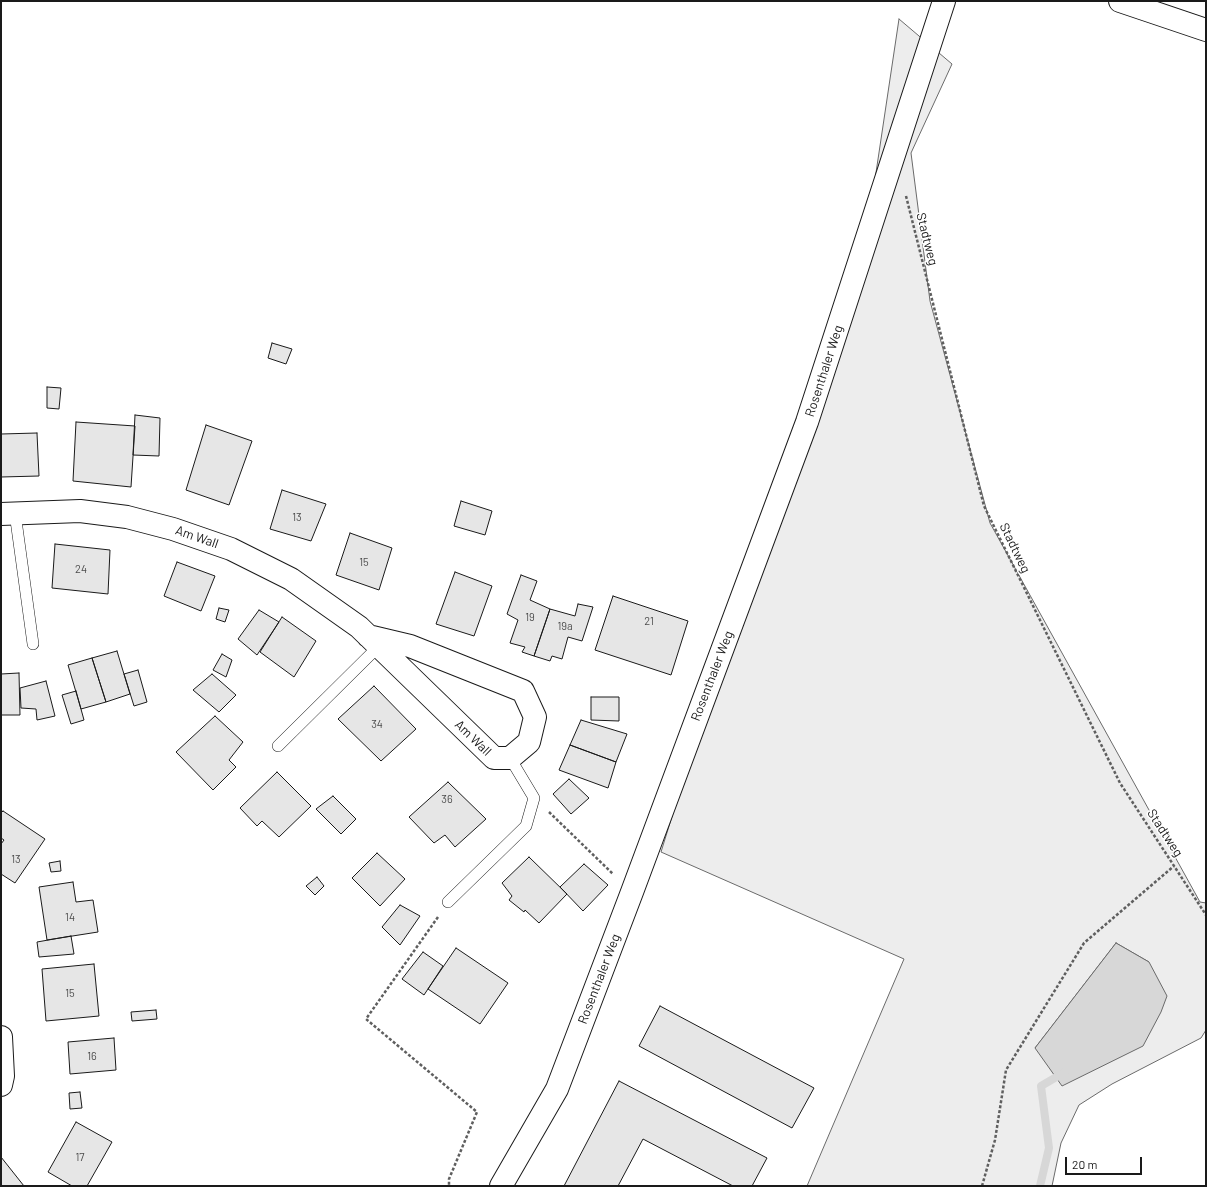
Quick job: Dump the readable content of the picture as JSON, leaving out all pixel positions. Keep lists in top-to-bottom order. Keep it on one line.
{"streets":{"main road":["Rosenthaler Weg","Am Wall"],"path":["Stadtweg"]},"house_numbers":["13","15","24","19","21","19a","34","36","13","14","15","16","17"],"scale_bar":"20 m"}
